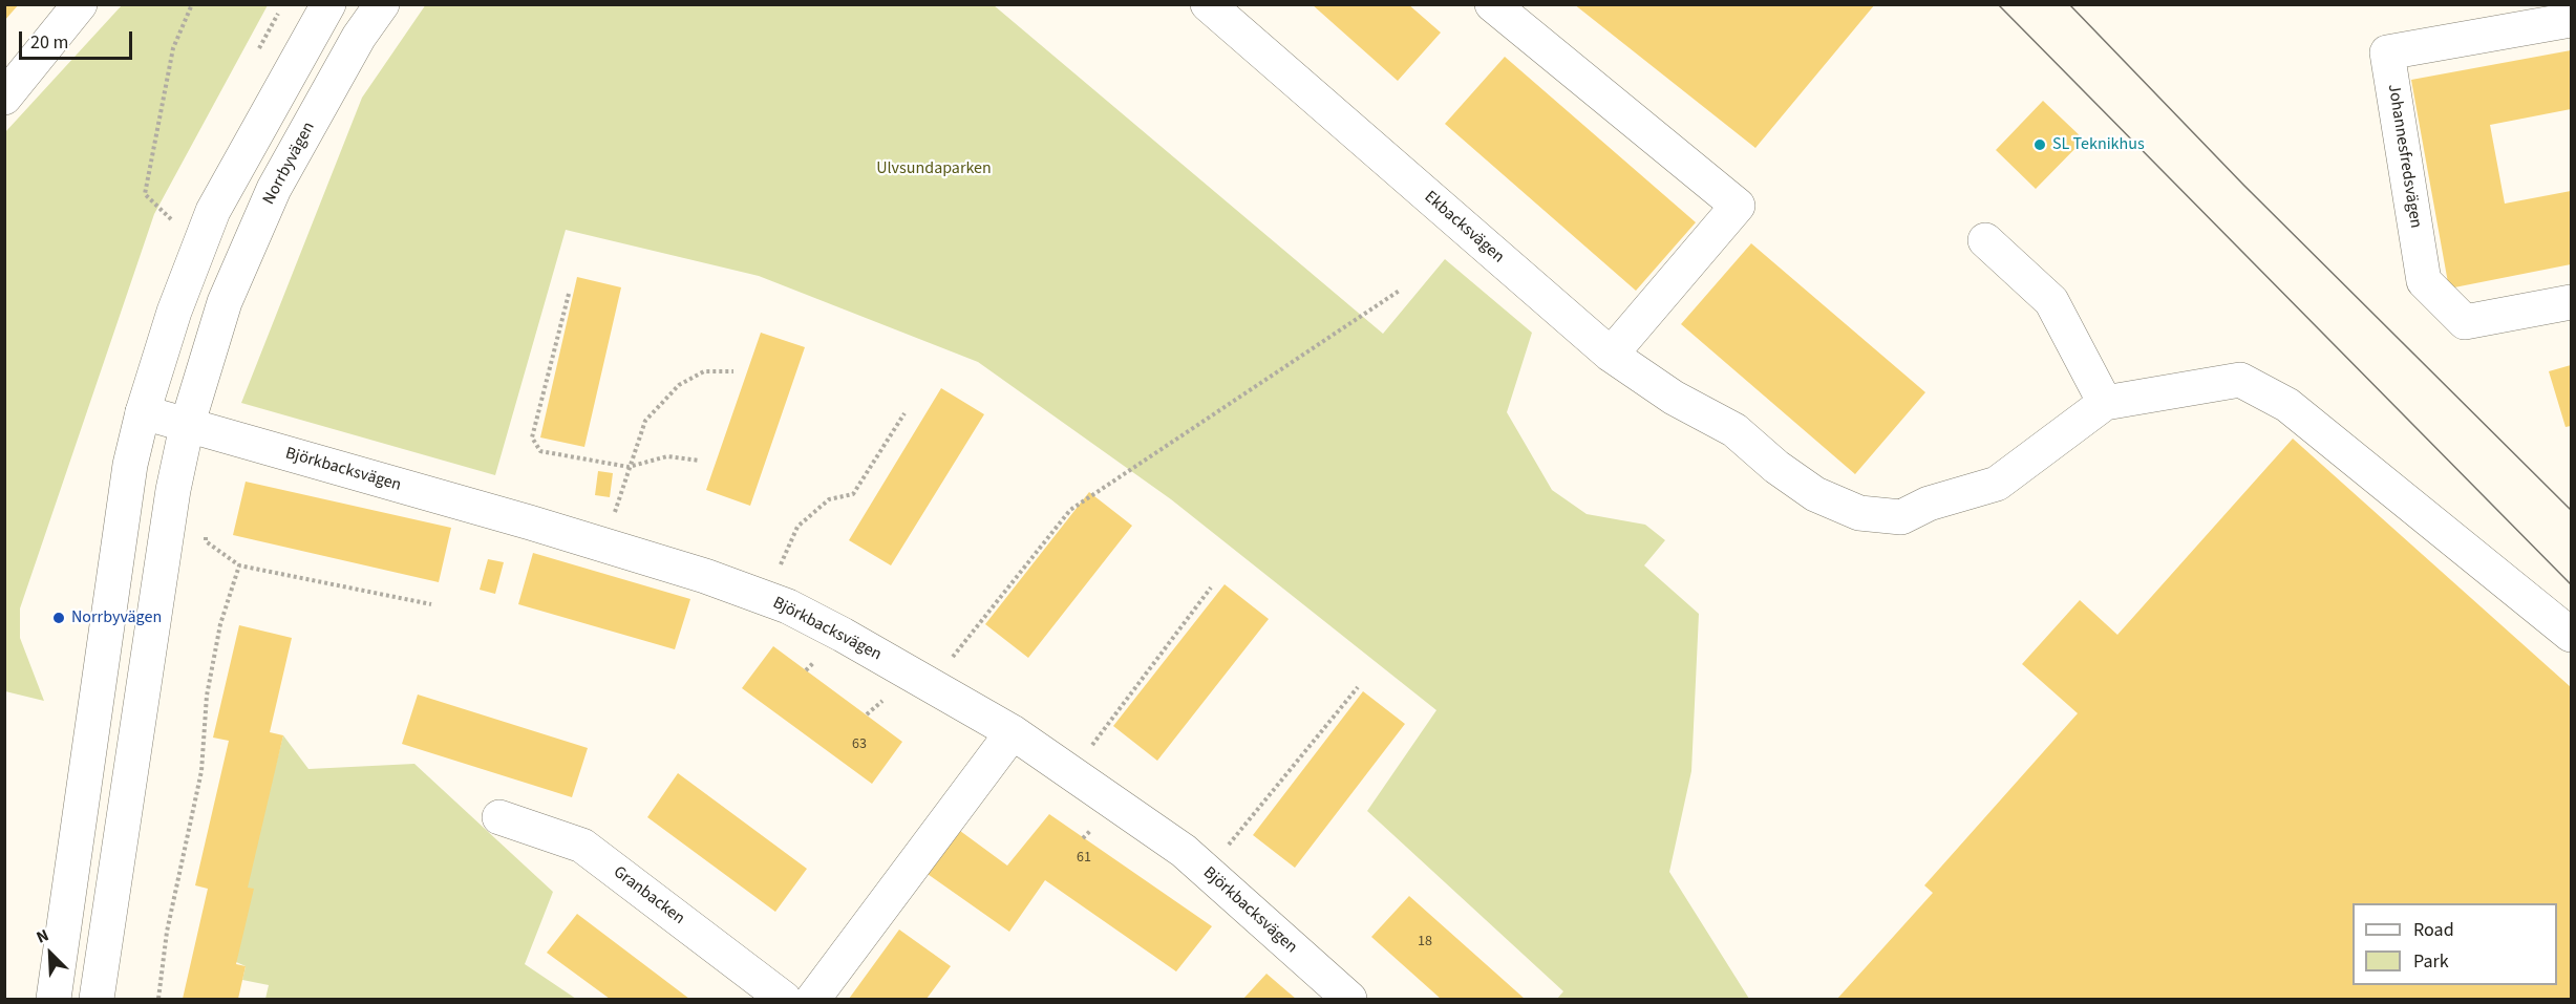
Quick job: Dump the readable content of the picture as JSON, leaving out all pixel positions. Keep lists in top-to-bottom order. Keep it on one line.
{"streets":{"street":["Johannesfredsvägen","Norrbyvägen","Ekbacksvägen","Björkbacksvägen","Granbacken"]},"crossings":[["Norrbyvägen","Björkbacksvägen"]],"parks":["Ulvsundaparken"],"places":["SL Teknikhus","Norrbyvägen"],"house_numbers":["63","61","18"],"legend":["Road","Park"],"scale_bar":"20 m","north":"top left"}
